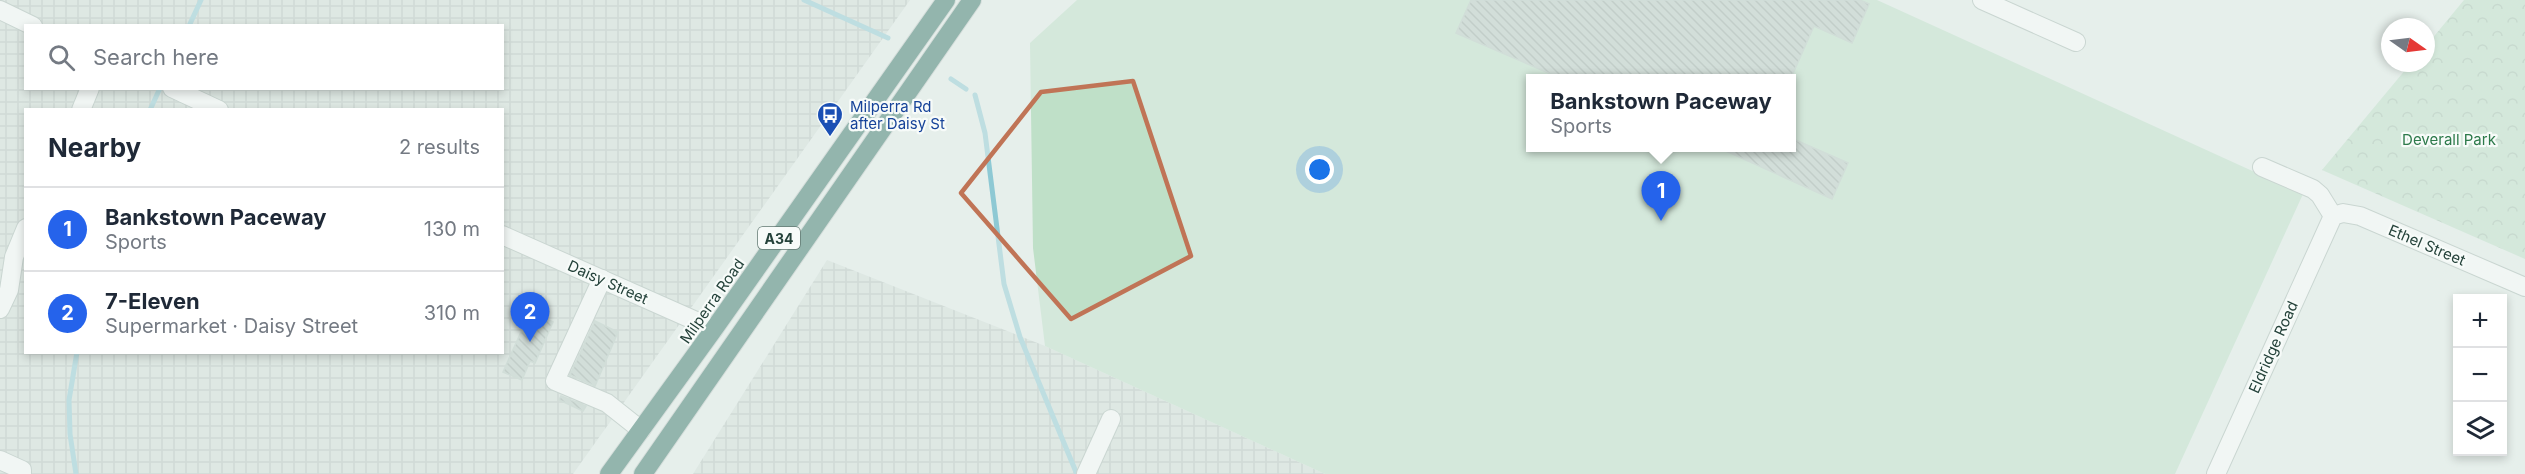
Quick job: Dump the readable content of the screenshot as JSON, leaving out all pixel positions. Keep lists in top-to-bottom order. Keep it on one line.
{"streets":{"highway":["A34","Milperra Road"],"street":["Ethel Street","Daisy Street","Eldridge Road"]},"crossings":[["Ethel Street","Eldridge Road"],["Daisy Street","Milperra Road"]],"parks":["Deverall Park"],"places":{"bus stop":["Milperra Rd after Daisy St"]},"north":"right","page":{"search":"Search here","popup":["Bankstown Paceway","Sports"],"heading":["Nearby","2 results"],"pins":["1","2"],"list":[{"mark":"1","name":"Bankstown Paceway","note":"Sports","value":"130 m"},{"mark":"2","name":"7-Eleven","note":"Supermarket · Daisy Street","value":"310 m"}],"map_buttons":["+","−"]}}
